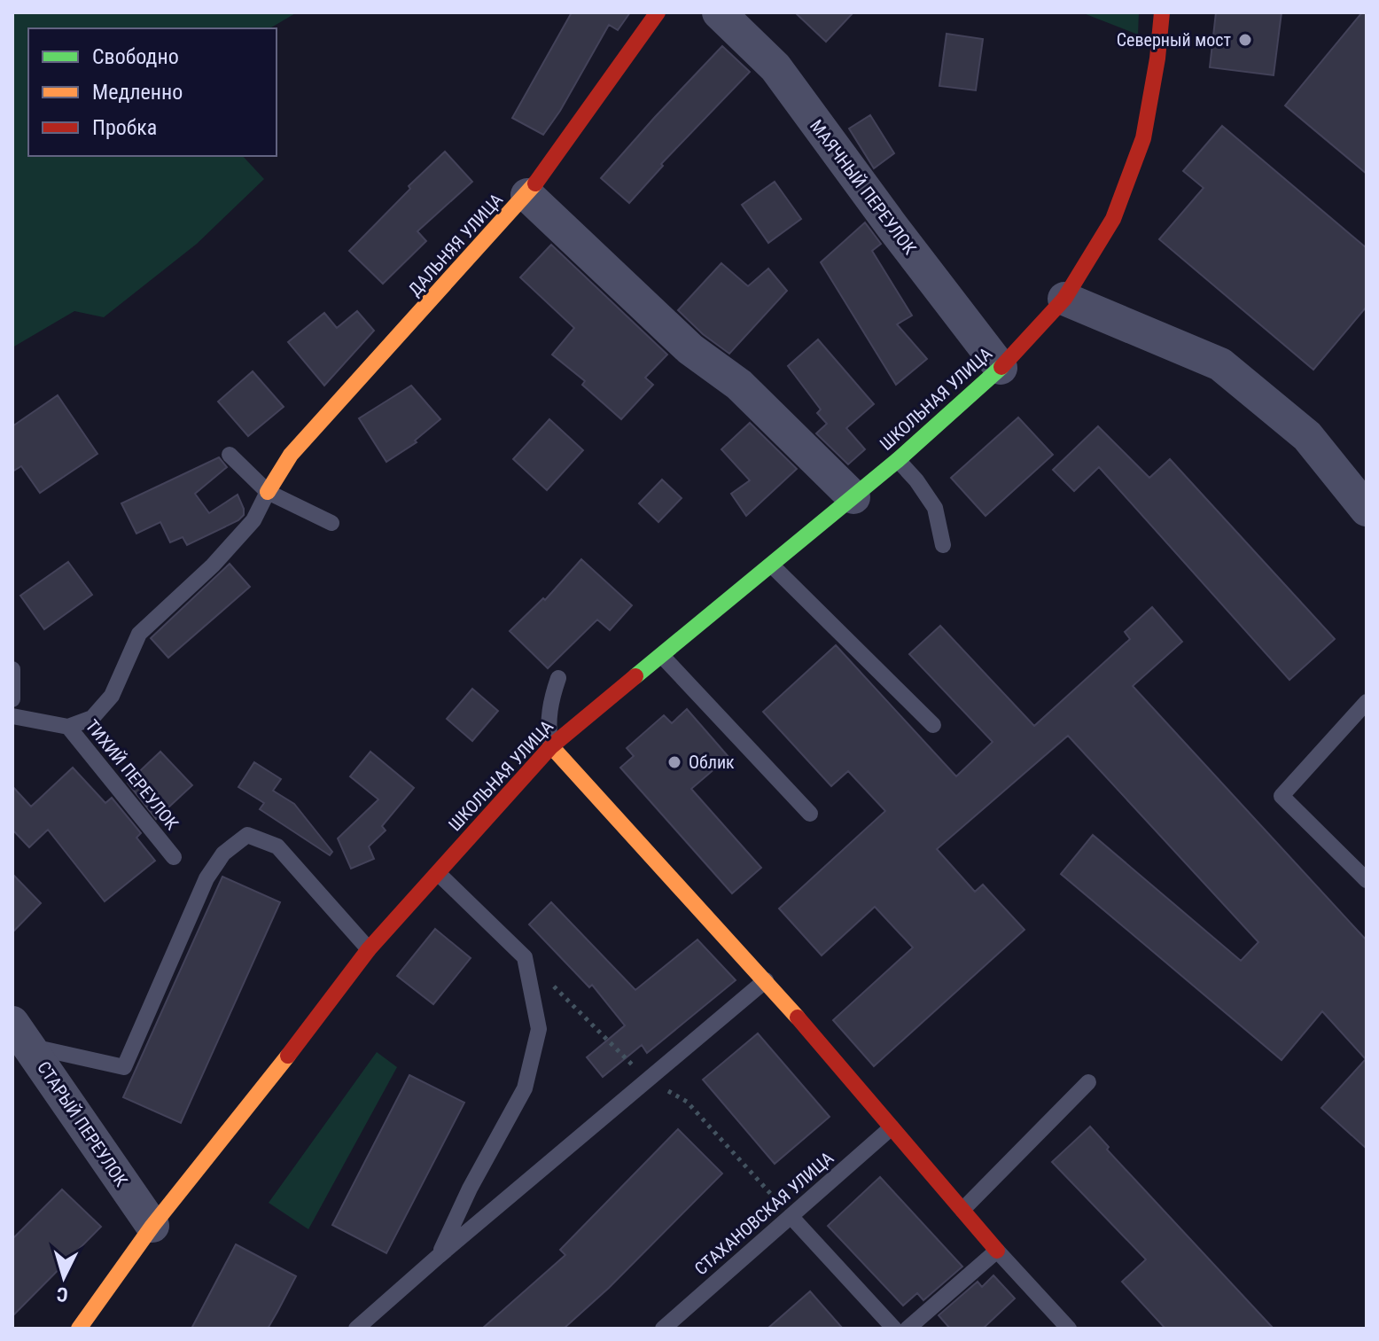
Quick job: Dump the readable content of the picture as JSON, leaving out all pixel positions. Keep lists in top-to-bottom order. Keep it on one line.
{"streets":{"street":["МАЯЧНЫЙ ПЕРЕУЛОК","ДАЛЬНЯЯ УЛИЦА","ШКОЛЬНАЯ УЛИЦА","СТАРЫЙ ПЕРЕУЛОК"],"lane":["ТИХИЙ ПЕРЕУЛОК","СТАХАНОВСКАЯ УЛИЦА"]},"crossings":[["МАЯЧНЫЙ ПЕРЕУЛОК","ШКОЛЬНАЯ УЛИЦА"],["ШКОЛЬНАЯ УЛИЦА","СТАРЫЙ ПЕРЕУЛОК"]],"places":["Северный мост","Облик"],"legend":["Свободно","Медленно","Пробка"],"north":"bottom"}
